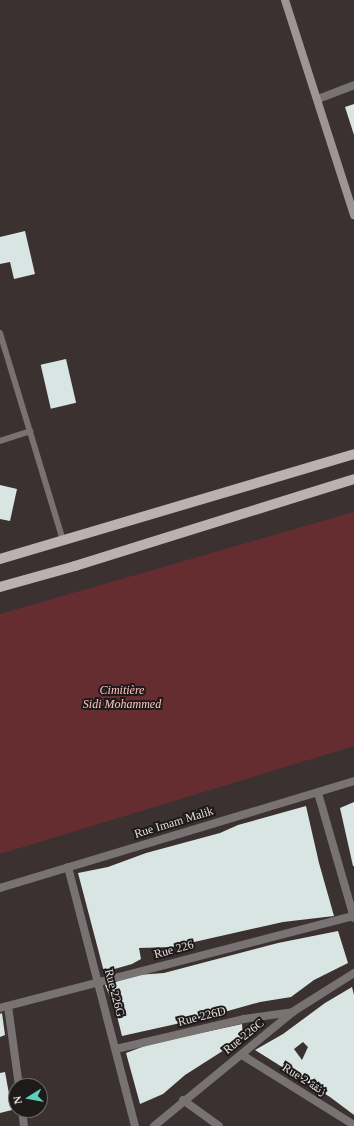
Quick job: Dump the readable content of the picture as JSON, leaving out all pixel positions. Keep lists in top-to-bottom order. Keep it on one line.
{"streets":{"street":["Rue Imam Malik","Rue 226","Rue 226G","Rue 226D","Rue 226C","Rue 2 زنقة"]},"crossings":[["Rue Imam Malik","Rue 226G"],["Rue 226","Rue 226G"],["Rue 226G","Rue 226D"],["Rue 226D","Rue 226C"],["Rue 226C","Rue 2 زنقة"]],"parks":["Cimitière Sidi Mohammed"],"north":"left"}
